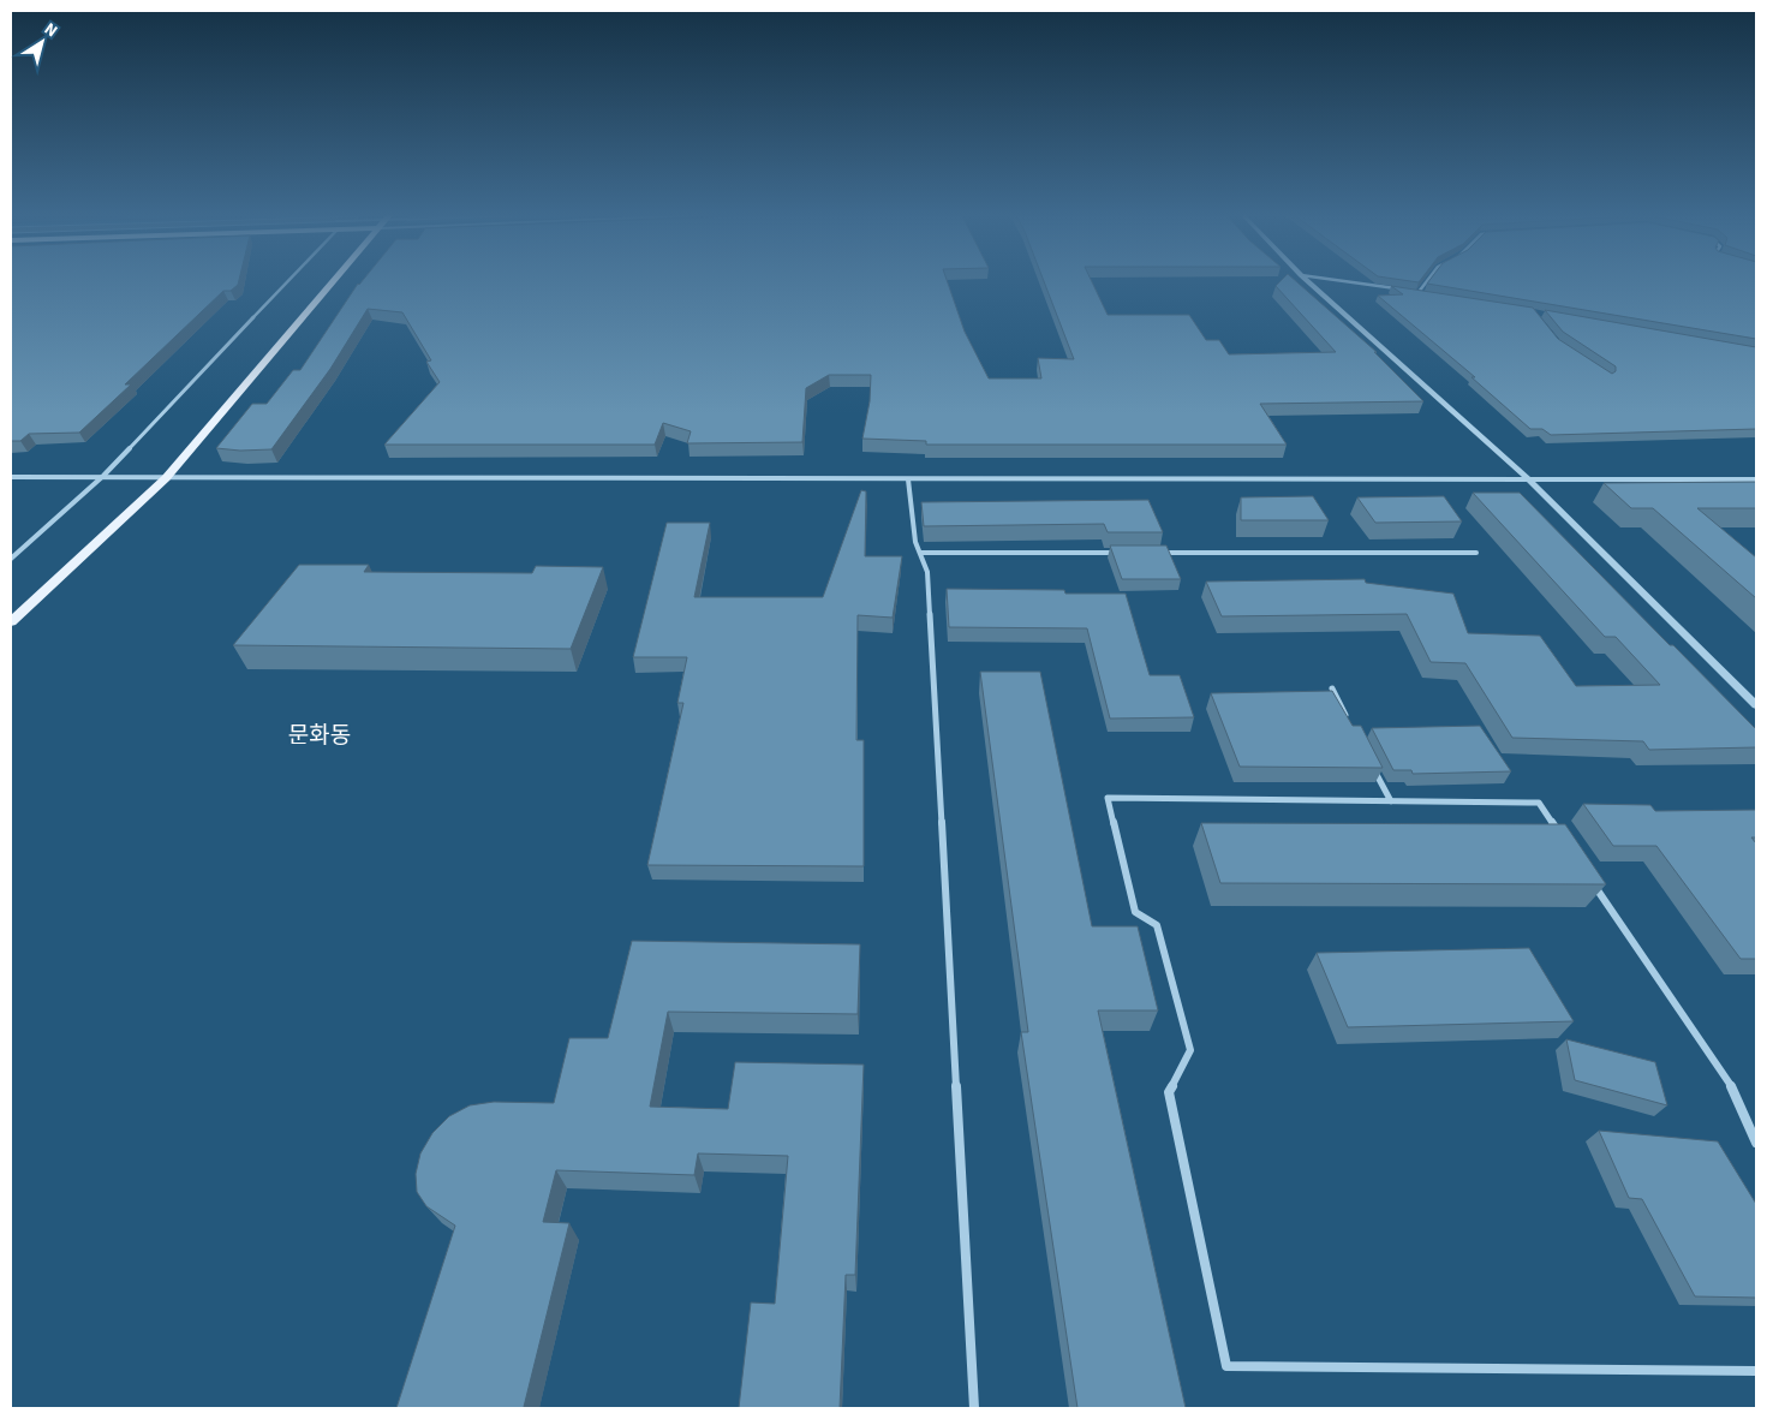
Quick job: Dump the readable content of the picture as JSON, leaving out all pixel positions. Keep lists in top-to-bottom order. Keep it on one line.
{"districts":["문화동"],"north":"top right"}
